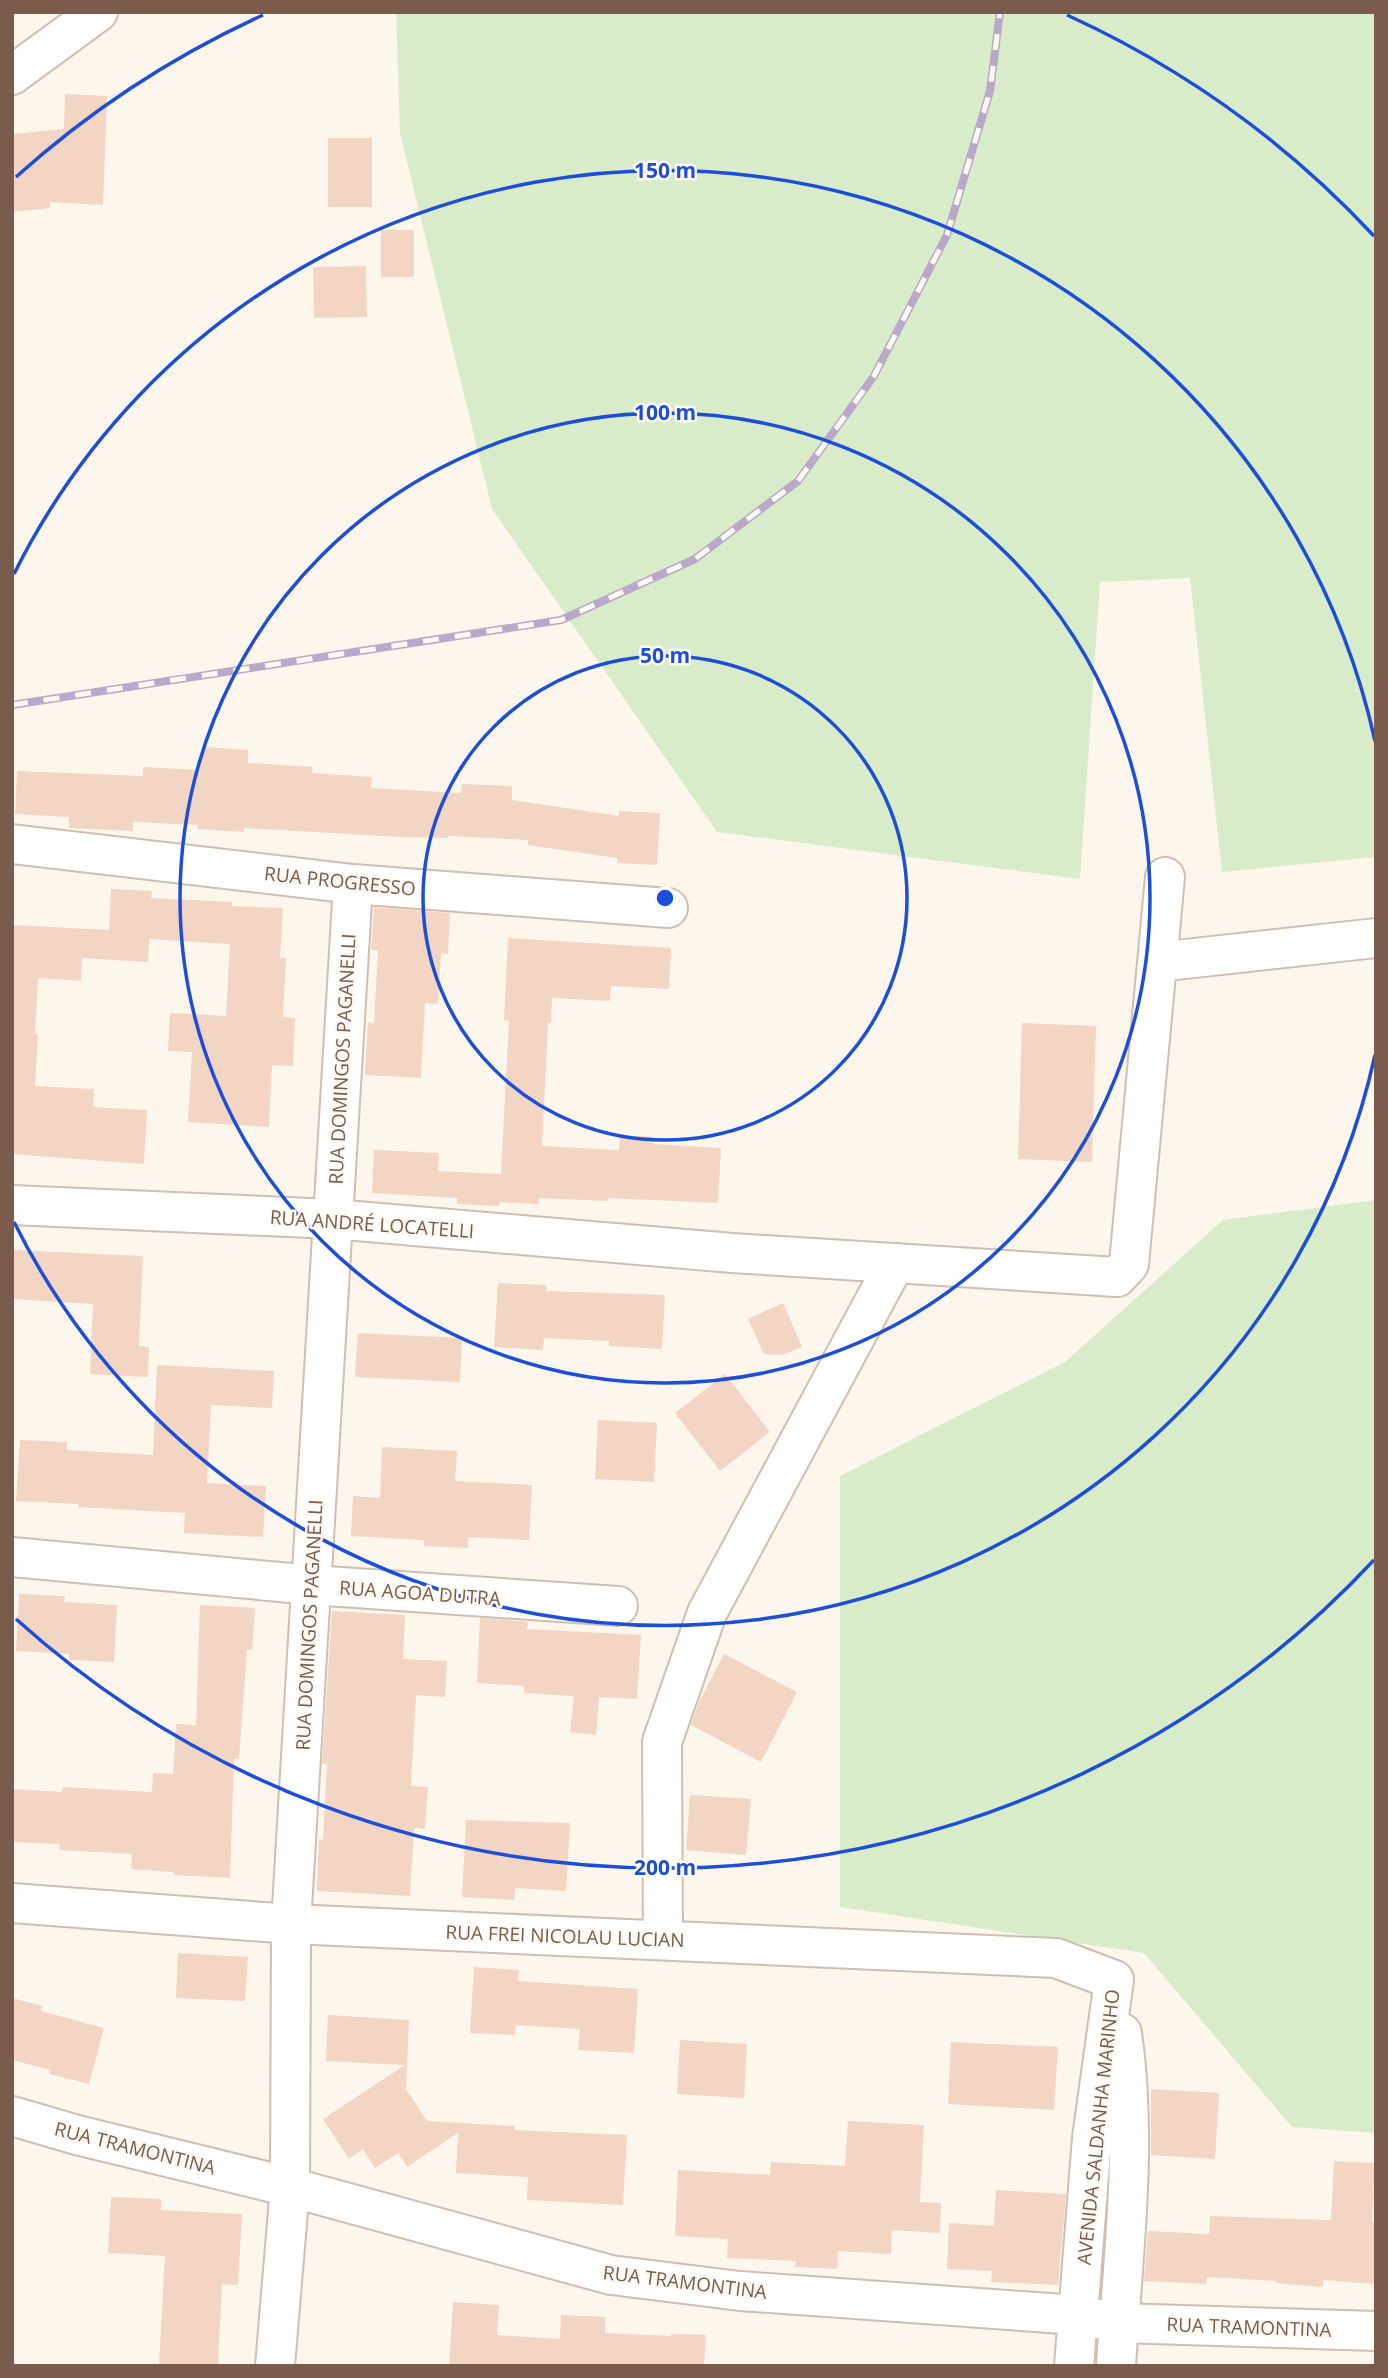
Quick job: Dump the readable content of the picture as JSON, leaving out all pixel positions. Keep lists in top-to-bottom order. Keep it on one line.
{"streets":{"street":["RUA PROGRESSO","RUA DOMINGOS PAGANELLI","RUA ANDRÉ LOCATELLI","RUA AGOA DUTRA","RUA FREI NICOLAU LUCIAN","AVENIDA SALDANHA MARINHO","RUA TRAMONTINA"]},"crossings":[["RUA PROGRESSO","RUA DOMINGOS PAGANELLI"],["RUA DOMINGOS PAGANELLI","RUA ANDRÉ LOCATELLI"],["RUA DOMINGOS PAGANELLI","RUA AGOA DUTRA"],["RUA DOMINGOS PAGANELLI","RUA FREI NICOLAU LUCIAN"],["RUA DOMINGOS PAGANELLI","RUA TRAMONTINA"],["RUA FREI NICOLAU LUCIAN","AVENIDA SALDANHA MARINHO"],["AVENIDA SALDANHA MARINHO","RUA TRAMONTINA"]],"rings":["150 m","100 m","50 m","200 m"]}
